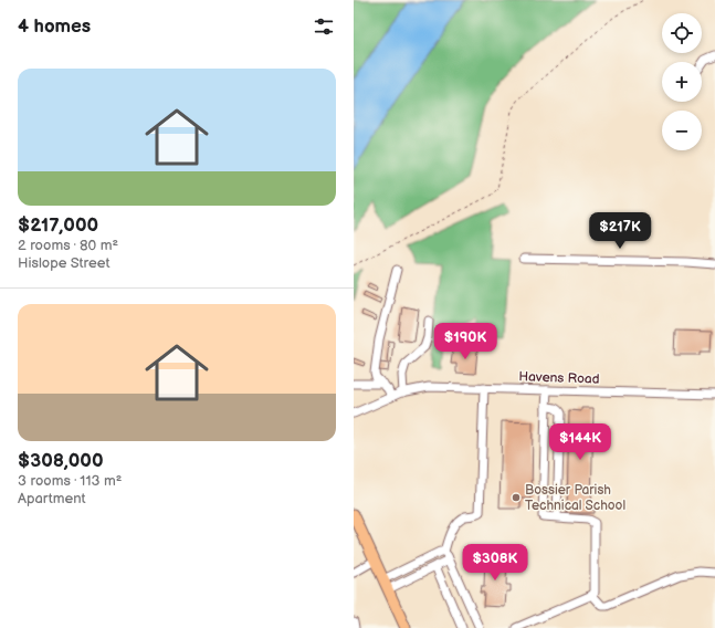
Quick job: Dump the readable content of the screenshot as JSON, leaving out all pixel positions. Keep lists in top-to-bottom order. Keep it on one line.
{"streets":{"street":["Havens Road"]},"places":["Bossier Parish Technical School"],"page":{"heading":"4 homes","map_buttons":["+","−"],"list":[{"name":"$217,000","note":"2 rooms · 80 m² · Hislope Street"},{"name":"$308,000","note":"3 rooms · 113 m² · Apartment"}],"price":["$217K","$190K","$144K","$308K"]}}
